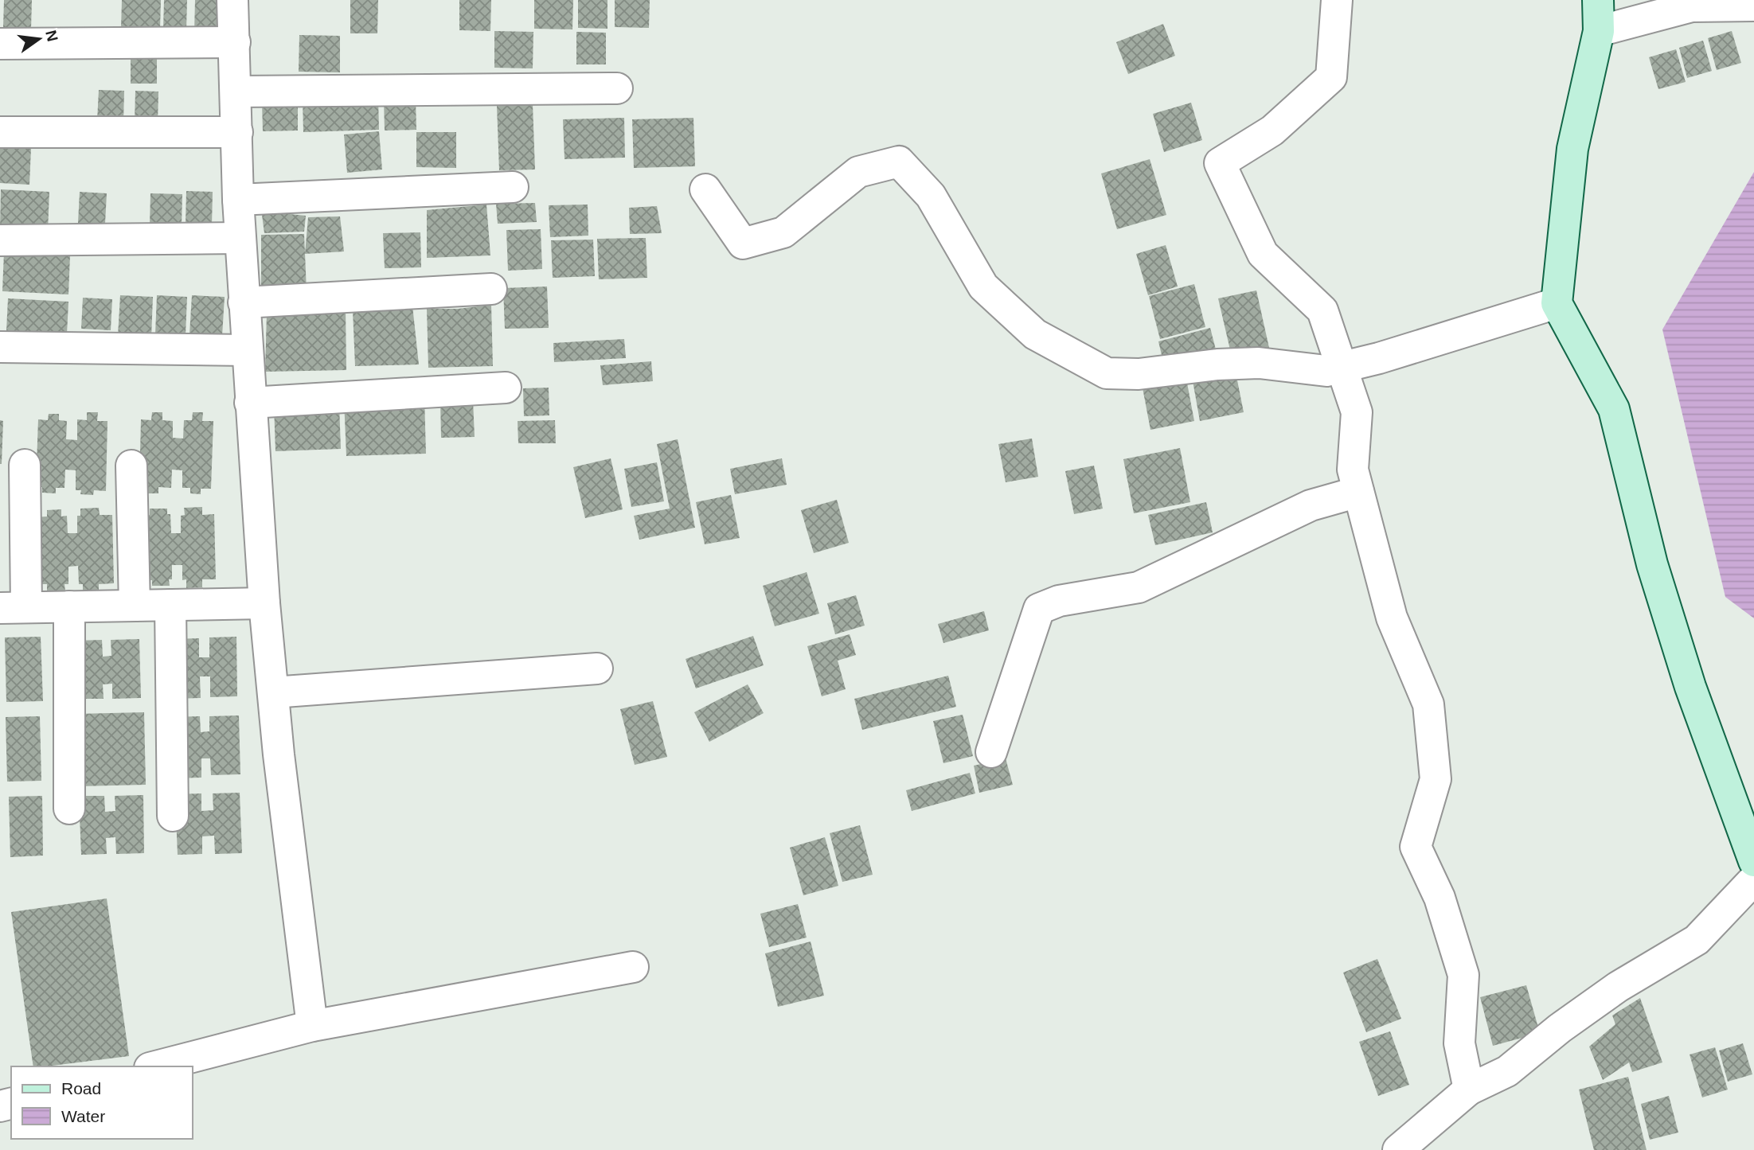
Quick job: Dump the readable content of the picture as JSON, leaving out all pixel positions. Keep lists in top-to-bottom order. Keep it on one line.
{"legend":["Road","Water"],"north":"right"}
